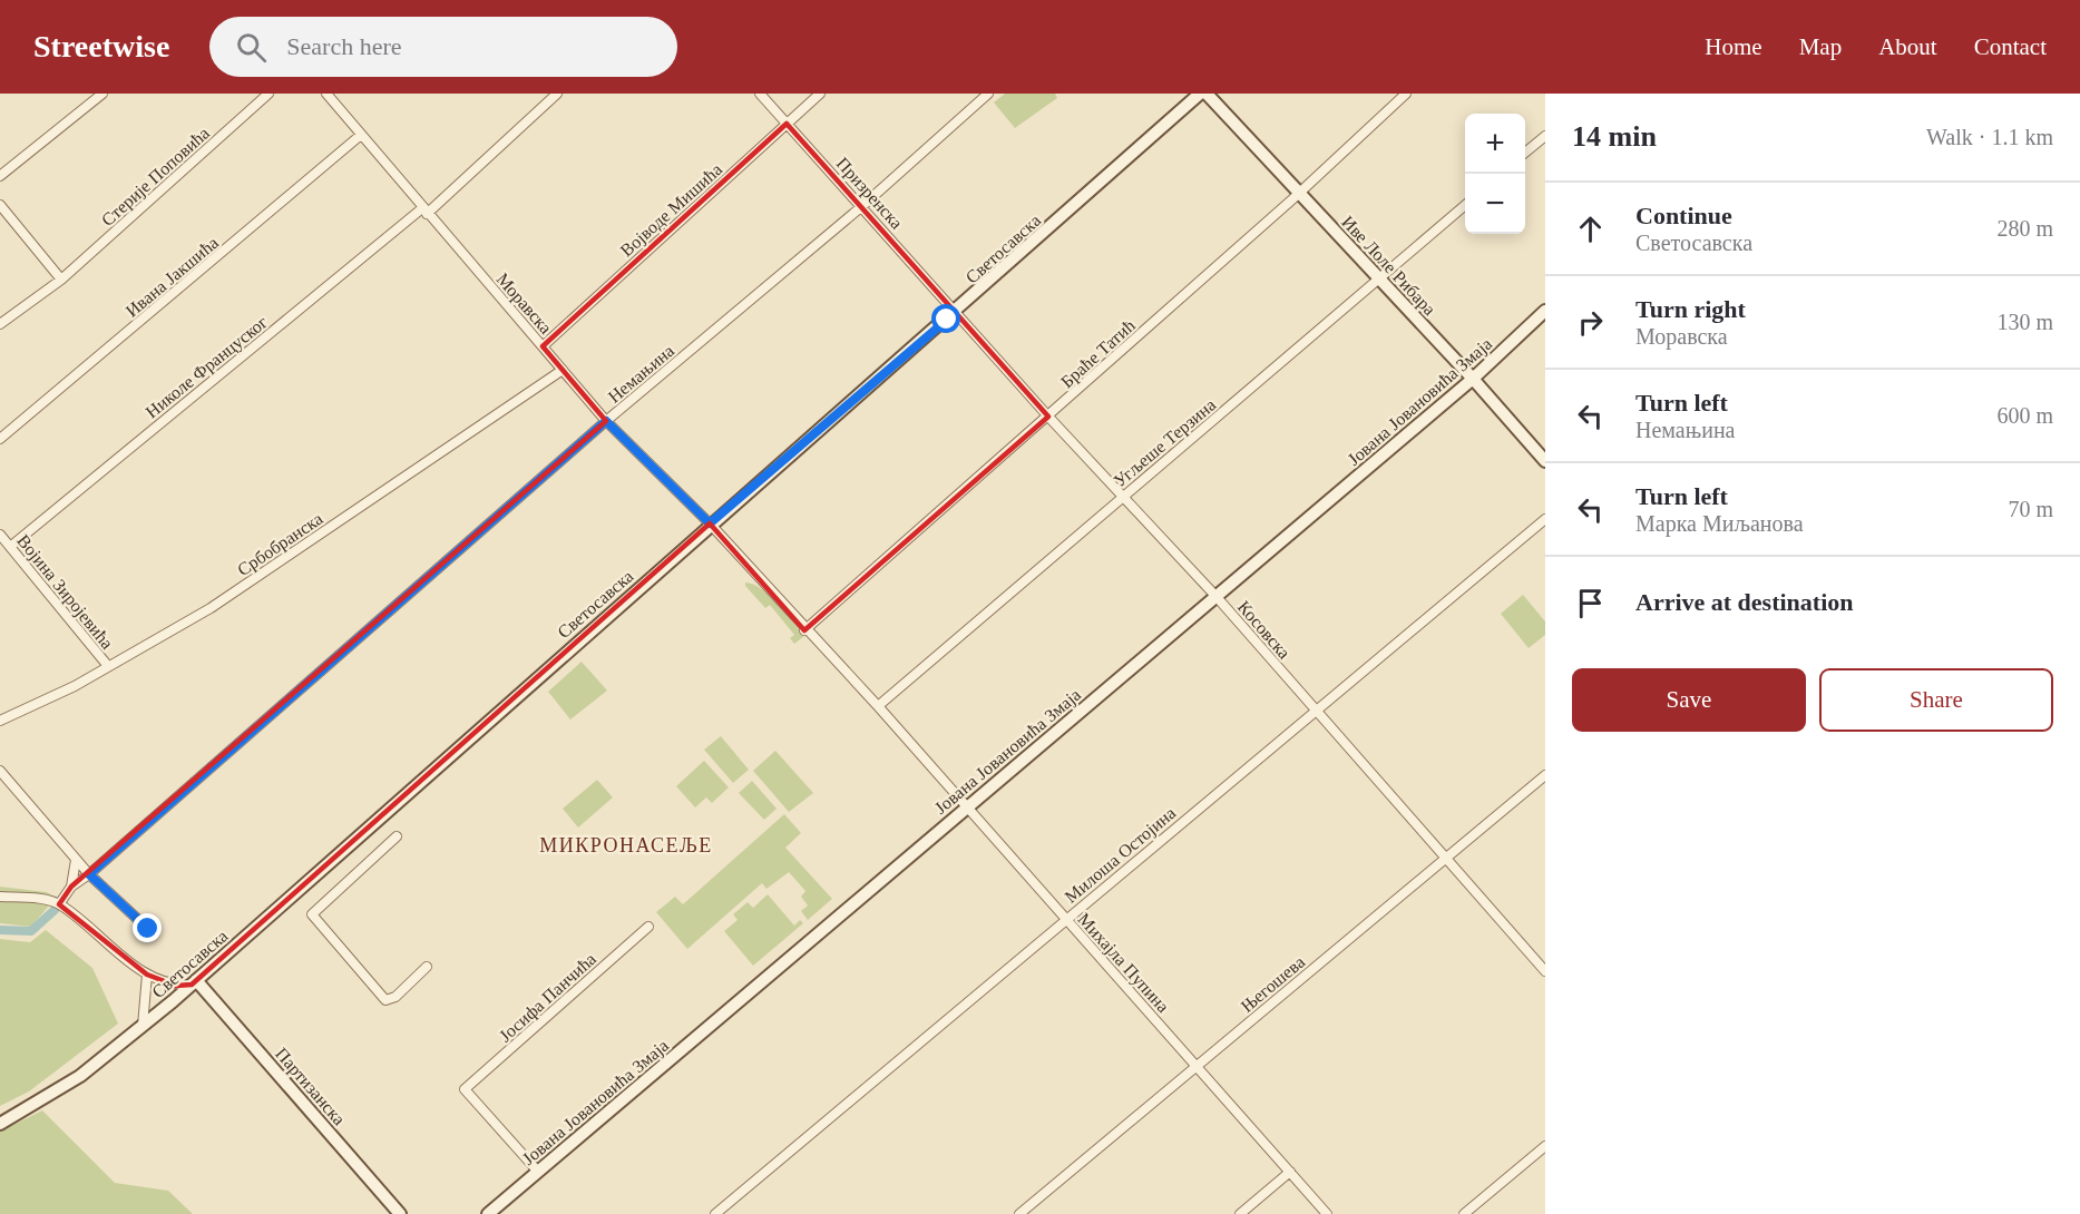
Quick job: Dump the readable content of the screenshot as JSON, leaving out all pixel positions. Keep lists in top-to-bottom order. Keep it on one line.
{"streets":{"main road":["Светосавска","Иве Лоле Рибара","Јована Јовановића Змаја","Партизанска"],"street":["Стерије Поповића","Призренска","Војводе Мишића","Ивана Јакшића","Моравска","Браће Татић","Николе Француског","Немањина","Угљеше Терзина","Србобранска","Војина Зиројевића","Косовска","Милоша Остојина","Михајла Пупина","Његошева","Јосифа Панчића"]},"crossings":[["Призренска","Војводе Мишића"],["Призренска","Светосавска"],["Призренска","Немањина"],["Призренска","Косовска"],["Војводе Мишића","Моравска"],["Светосавска","Моравска"],["Светосавска","Косовска"],["Светосавска","Михајла Пупина"],["Светосавска","Партизанска"],["Иве Лоле Рибара","Браће Татић"],["Иве Лоле Рибара","Јована Јовановића Змаја"],["Иве Лоле Рибара","Угљеше Терзина"],["Ивана Јакшића","Моравска"],["Моравска","Николе Француског"],["Моравска","Немањина"],["Моравска","Србобранска"],["Моравска","Михајла Пупина"],["Браће Татић","Косовска"],["Браће Татић","Михајла Пупина"],["Николе Француског","Војина Зиројевића"],["Јована Јовановића Змаја","Косовска"],["Јована Јовановића Змаја","Михајла Пупина"],["Јована Јовановића Змаја","Јосифа Панчића"],["Угљеше Терзина","Косовска"],["Угљеше Терзина","Михајла Пупина"],["Србобранска","Војина Зиројевића"],["Косовска","Милоша Остојина"],["Косовска","Његошева"],["Милоша Остојина","Михајла Пупина"],["Михајла Пупина","Његошева"]],"districts":["МИКРОНАСЕЉЕ"],"page":{"header":"Streetwise","search":"Search here","nav":["Home","Map","About","Contact"],"heading":["14 min","Walk · 1.1 km"],"map_buttons":["+","−"],"list":[["Continue","Светосавска","280 m"],["Turn right","Моравска","130 m"],["Turn left","Немањина","600 m"],["Turn left","Марка Миљанова","70 m"],"Arrive at destination"],"buttons":["Save","Share"]}}
